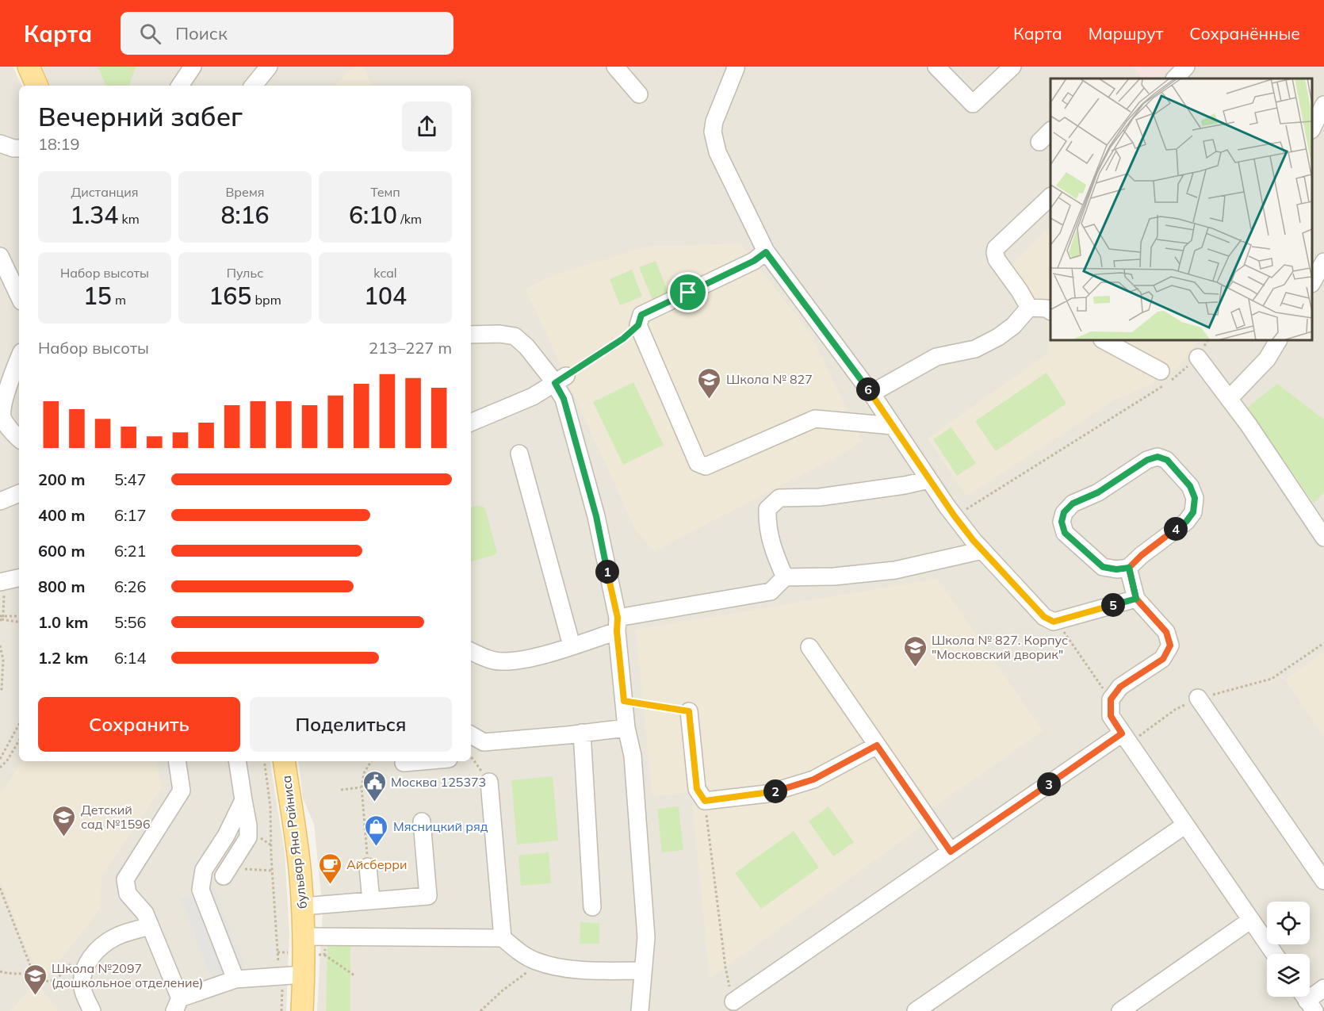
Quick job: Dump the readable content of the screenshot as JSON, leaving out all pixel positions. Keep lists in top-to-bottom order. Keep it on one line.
{"streets":{"main road":["бульвар Яна Райниса"]},"places":{"school or university":["Школа № 827","Школа № 827. Корпус \"Московский дворик\"","Детский сад №1596","Школа №2097 (дошкольное отделение)"],"public building":["Москва 125373"],"shop":["Мясницкий ряд"],"cafe":["Айсберри"]},"page":{"header":"Карта","search":"Поиск","nav":["Карта","Маршрут","Сохранённые"],"heading":["Вечерний забег","18:19"],"stats":[["Дистанция","1.34 km"],["Время","8:16"],["Темп","6:10 /km"],["Набор высоты","15 m"],["Пульс","165 bpm"],["kcal","104"]],"chart":["Набор высоты","213–227 m"],"pins":["6","4","1","5","3","2"],"list":[{"name":"200 m","note":"5:47"},{"name":"400 m","note":"6:17"},{"name":"600 m","note":"6:21"},{"name":"800 m","note":"6:26"},{"name":"1.0 km","note":"5:56"},{"name":"1.2 km","note":"6:14"}],"buttons":["Сохранить","Поделиться"]}}
